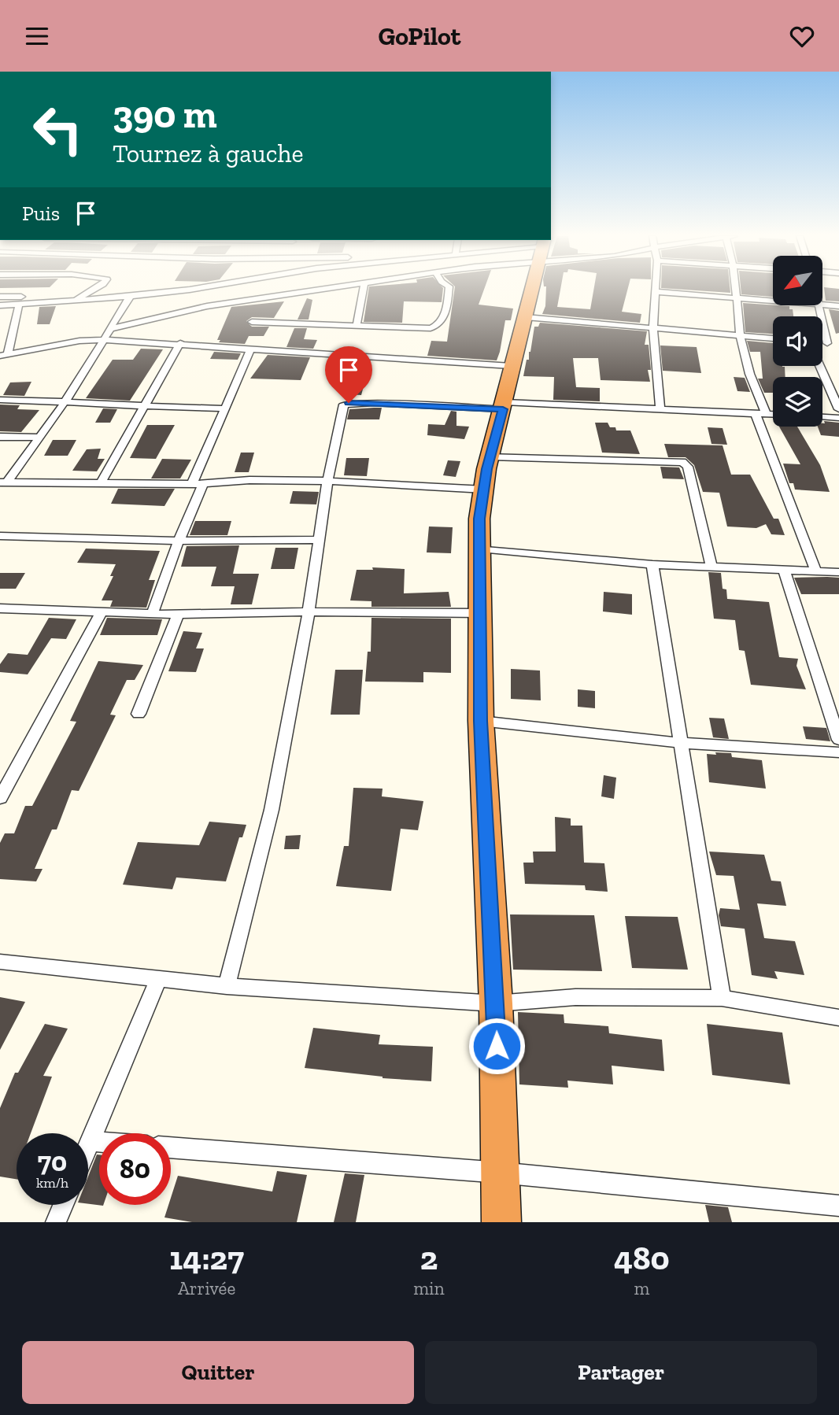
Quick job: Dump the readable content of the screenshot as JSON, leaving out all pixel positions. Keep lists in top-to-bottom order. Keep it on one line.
{"north":"bottom left","page":{"header":"GoPilot","turn":["390 m","Tournez à gauche"],"then":"Puis","speed":"70 km/h","limit":"80","eta":["14:27","Arrivée","2","min","480","m"],"buttons":["Quitter","Partager"]}}
